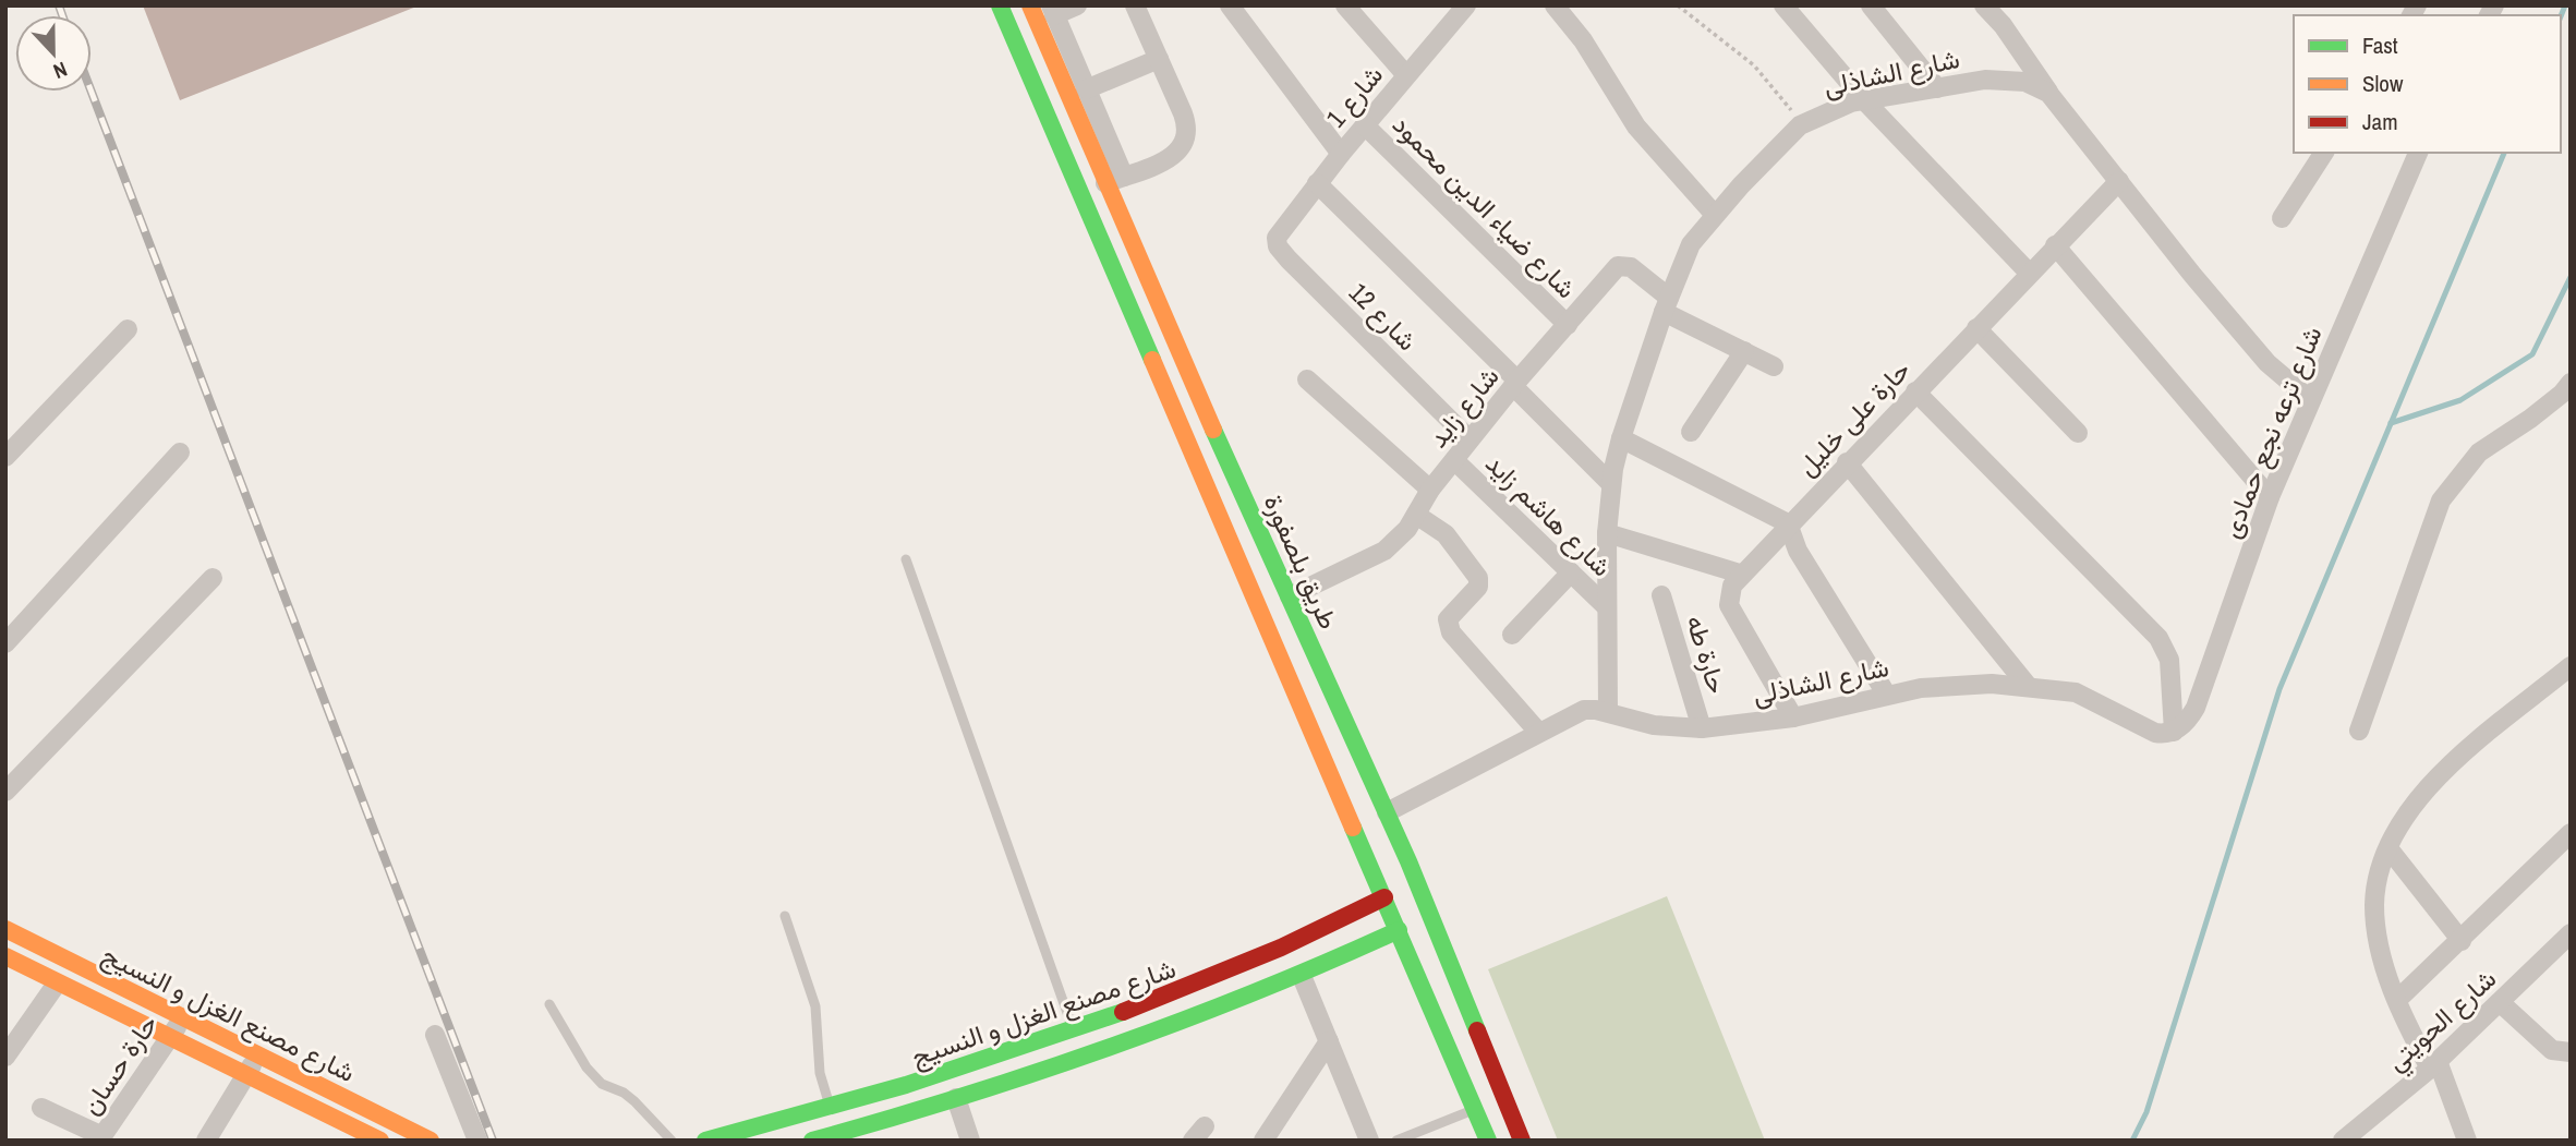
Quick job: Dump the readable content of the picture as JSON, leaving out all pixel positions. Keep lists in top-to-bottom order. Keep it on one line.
{"streets":{"main road":["طريق بلصفورة","شارع مصنع الغزل و النسيج"],"street":["شارع الشاذلى","شارع 1","شارع ضياء الدين محمود","شارع 12","شارع زايد","حارة على خليل","شارع ترعه نجع حمادى","شارع هاشم زايد","حارة طه","شارع الحويتي","حارة حسان"]},"crossings":[["شارع الشاذلى","شارع زايد"],["شارع الشاذلى","حارة على خليل"],["شارع الشاذلى","شارع ترعه نجع حمادى"],["شارع الشاذلى","شارع هاشم زايد"],["شارع الشاذلى","طريق بلصفورة"],["شارع الشاذلى","حارة طه"],["شارع 1","شارع ضياء الدين محمود"],["شارع 1","شارع 12"],["شارع ضياء الدين محمود","شارع زايد"],["شارع 12","شارع زايد"],["شارع زايد","شارع هاشم زايد"],["شارع زايد","طريق بلصفورة"],["شارع مصنع الغزل و النسيج","حارة حسان"]],"legend":["Fast","Slow","Jam"],"north":"bottom"}
